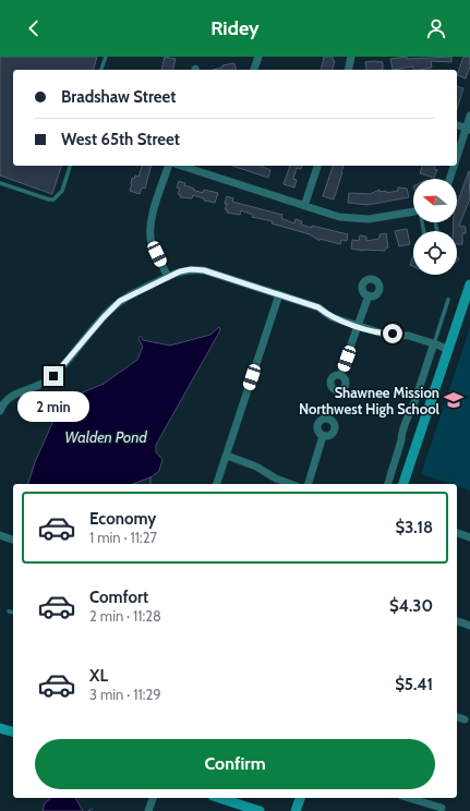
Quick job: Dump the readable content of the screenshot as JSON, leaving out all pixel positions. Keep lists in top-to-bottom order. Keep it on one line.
{"water":["Walden Pond"],"places":{"school or university":["Shawnee Mission Northwest High School"]},"north":"left","page":{"header":"Ridey","banner":["Bradshaw Street","West 65th Street"],"bubble":"2 min","list":[{"name":"Economy","note":"1 min · 11:27","value":"$3.18"},{"name":"Comfort","note":"2 min · 11:28","value":"$4.30"},{"name":"XL","note":"3 min · 11:29","value":"$5.41"}],"buttons":"Confirm"}}
